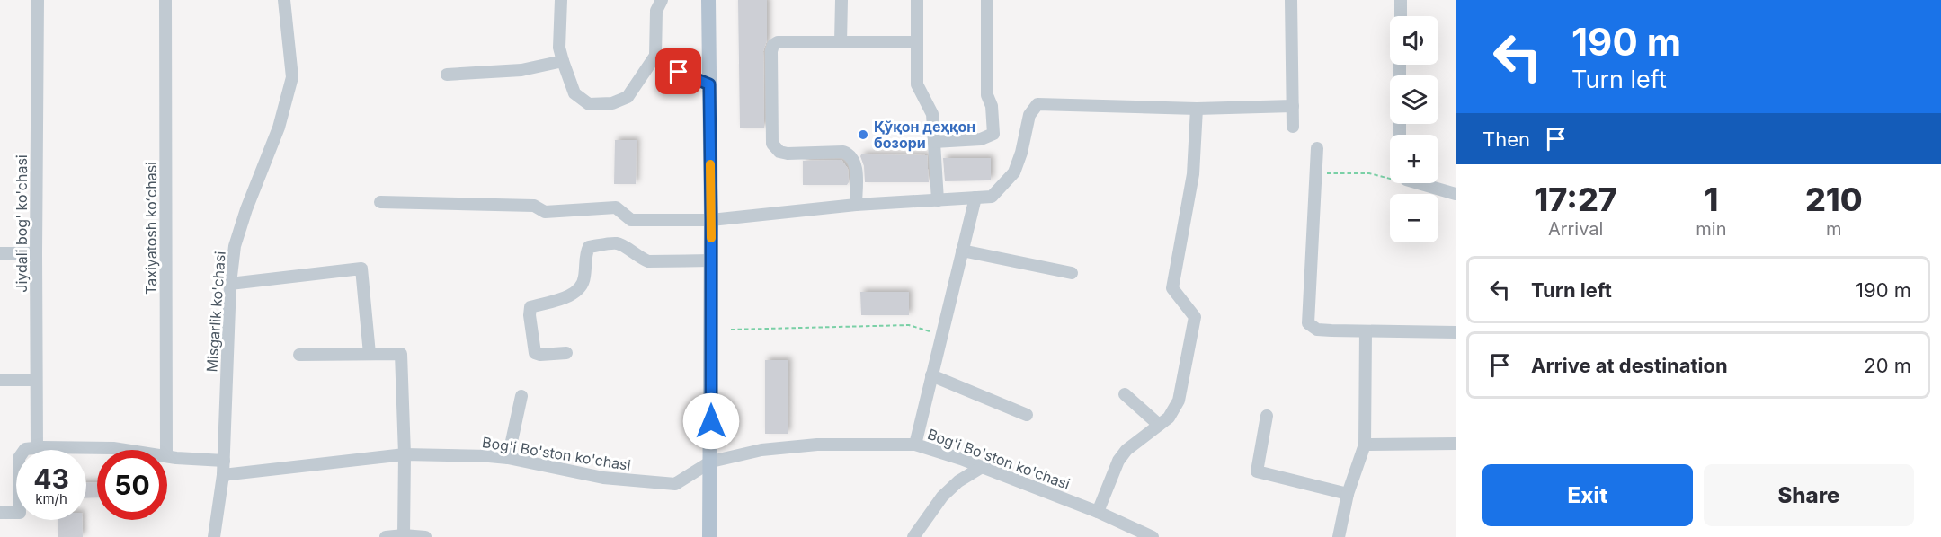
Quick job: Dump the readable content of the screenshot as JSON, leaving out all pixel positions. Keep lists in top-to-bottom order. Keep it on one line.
{"streets":{"street":["Jiydali bog' ko'chasi","Taxiyatosh koʻchasi","Misgarlik ko'chasi","Bog'i Bo'ston ko'chasi"]},"crossings":[["Misgarlik ko'chasi","Bog'i Bo'ston ko'chasi"]],"places":["Қўқон деҳқон бозори"],"page":{"turn":["190 m","Turn left"],"map_buttons":["+","−"],"then":"Then","eta":["17:27","Arrival","1","min","210","m"],"list":[{"name":"Turn left","value":"190 m"},{"name":"Arrive at destination","value":"20 m"}],"speed":"43 km/h","limit":"50","buttons":["Exit","Share"]}}
